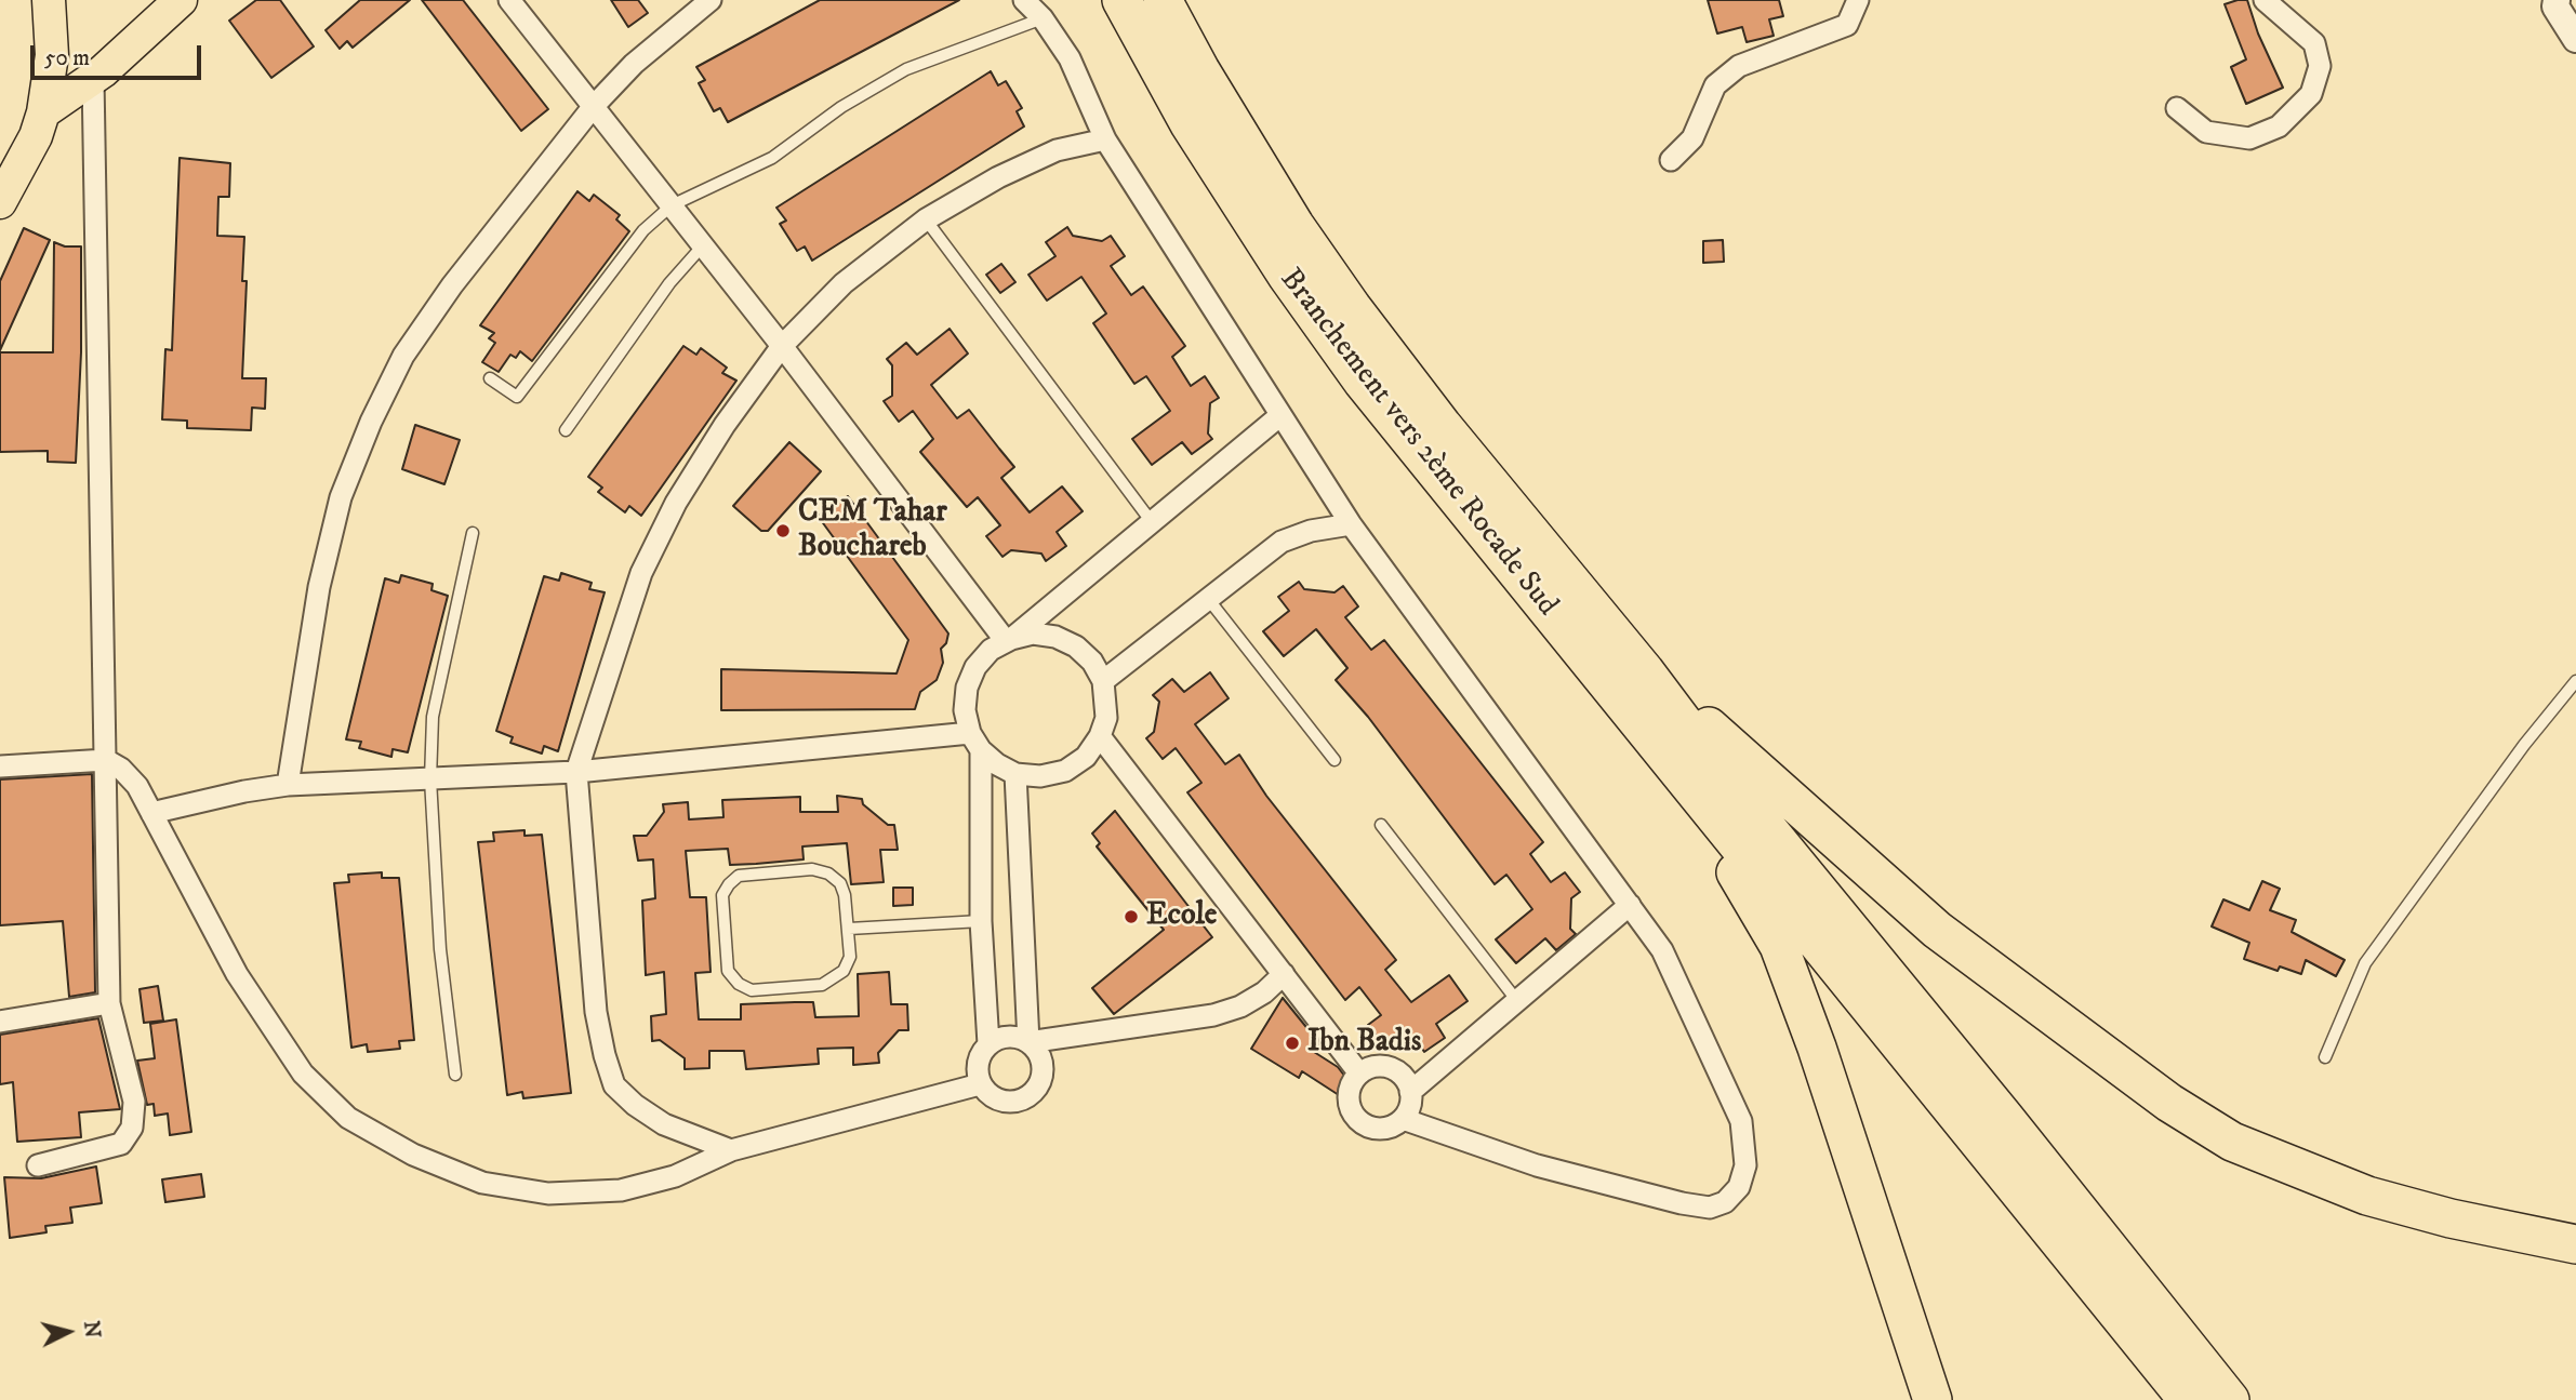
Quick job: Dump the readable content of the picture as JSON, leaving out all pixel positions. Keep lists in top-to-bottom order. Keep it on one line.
{"streets":{"highway":["Branchement vers 2ème Rocade Sud"]},"places":["CEM Tahar Bouchareb","Ecole","Ibn Badis"],"scale_bar":"50 m","north":"right"}
